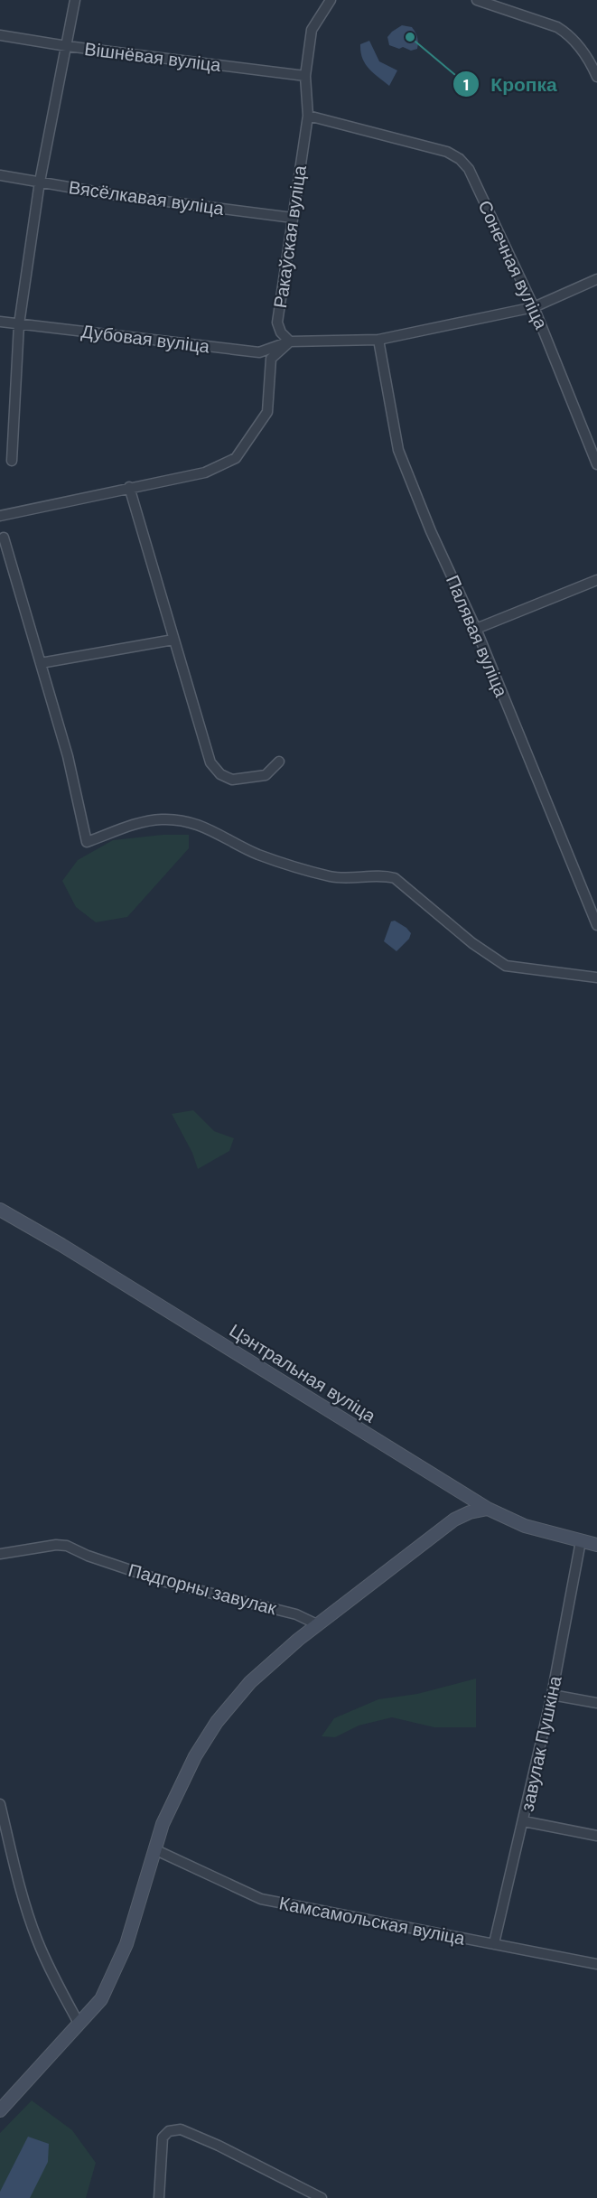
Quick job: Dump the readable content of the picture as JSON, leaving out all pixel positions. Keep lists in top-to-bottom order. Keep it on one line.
{"streets":{"street":["Вішнёвая вуліца","Вясёлкавая вуліца","Ракаўская вуліца","Сонечная вуліца","Дубовая вуліца","Палявая вуліца","Цэнтральная вуліца","Падгорны завулак","завулак Пушкіна","Камсамольская вуліца"]},"crossings":[["Вішнёвая вуліца","Ракаўская вуліца"],["Вясёлкавая вуліца","Ракаўская вуліца"],["Ракаўская вуліца","Сонечная вуліца"],["Ракаўская вуліца","Дубовая вуліца"],["Сонечная вуліца","Дубовая вуліца"],["Дубовая вуліца","Палявая вуліца"],["Цэнтральная вуліца","завулак Пушкіна"],["завулак Пушкіна","Камсамольская вуліца"]],"places":["Кропка"]}
